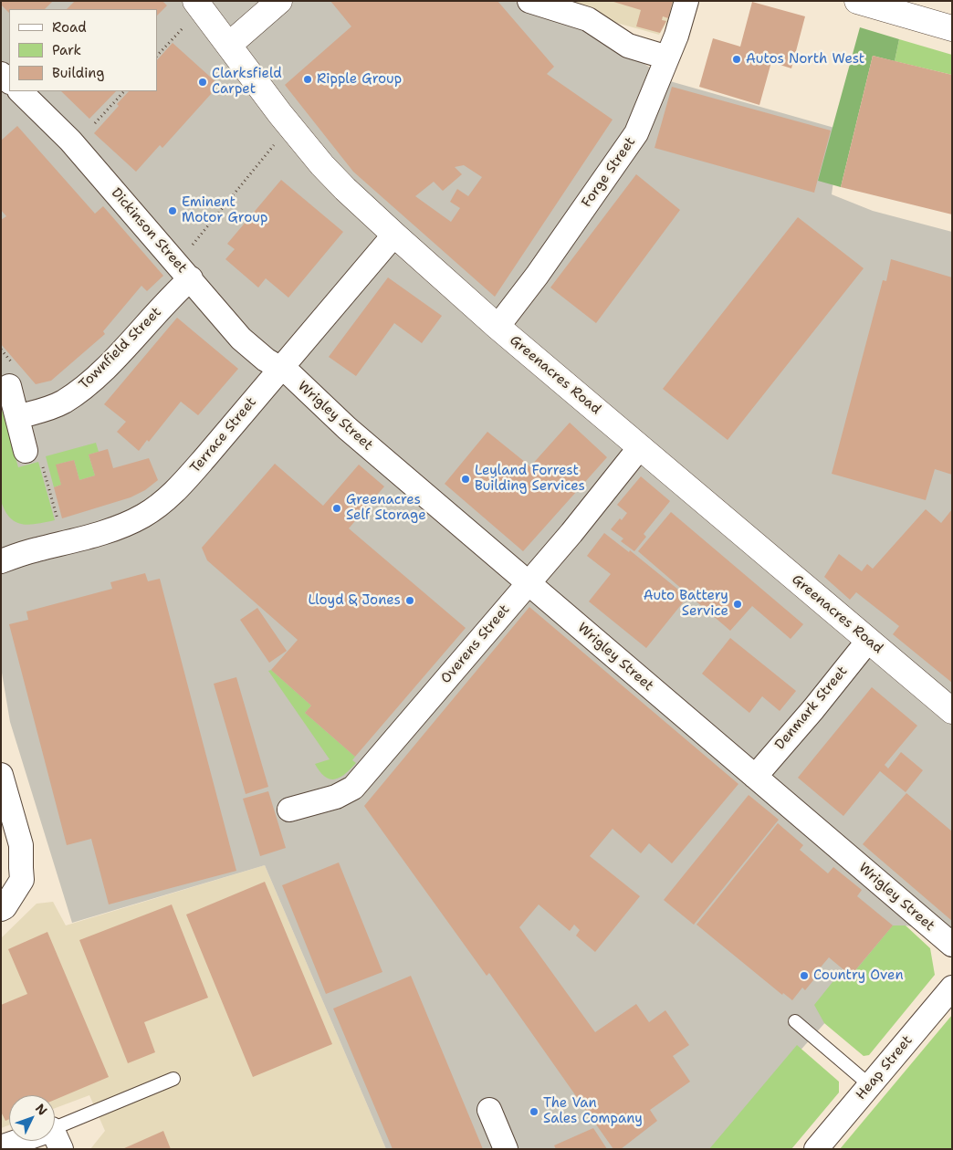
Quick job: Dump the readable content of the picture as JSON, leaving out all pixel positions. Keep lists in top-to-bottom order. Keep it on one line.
{"streets":{"street":["Forge Street","Dickinson Street","Townfield Street","Greenacres Road","Wrigley Street","Terrace Street","Overens Street","Denmark Street","Heap Street"]},"crossings":[["Forge Street","Greenacres Road"],["Dickinson Street","Townfield Street"],["Dickinson Street","Wrigley Street"],["Dickinson Street","Terrace Street"],["Greenacres Road","Terrace Street"],["Greenacres Road","Overens Street"],["Greenacres Road","Denmark Street"],["Wrigley Street","Terrace Street"],["Wrigley Street","Overens Street"],["Wrigley Street","Denmark Street"]],"places":["Autos North West","Ripple Group","Clarksfield Carpet","Eminent Motor Group","Leyland Forrest Building Services","Greenacres Self Storage","Lloyd & Jones","Auto Battery Service","Country Oven","The Van Sales Company"],"legend":["Road","Park","Building"],"north":"top right"}
